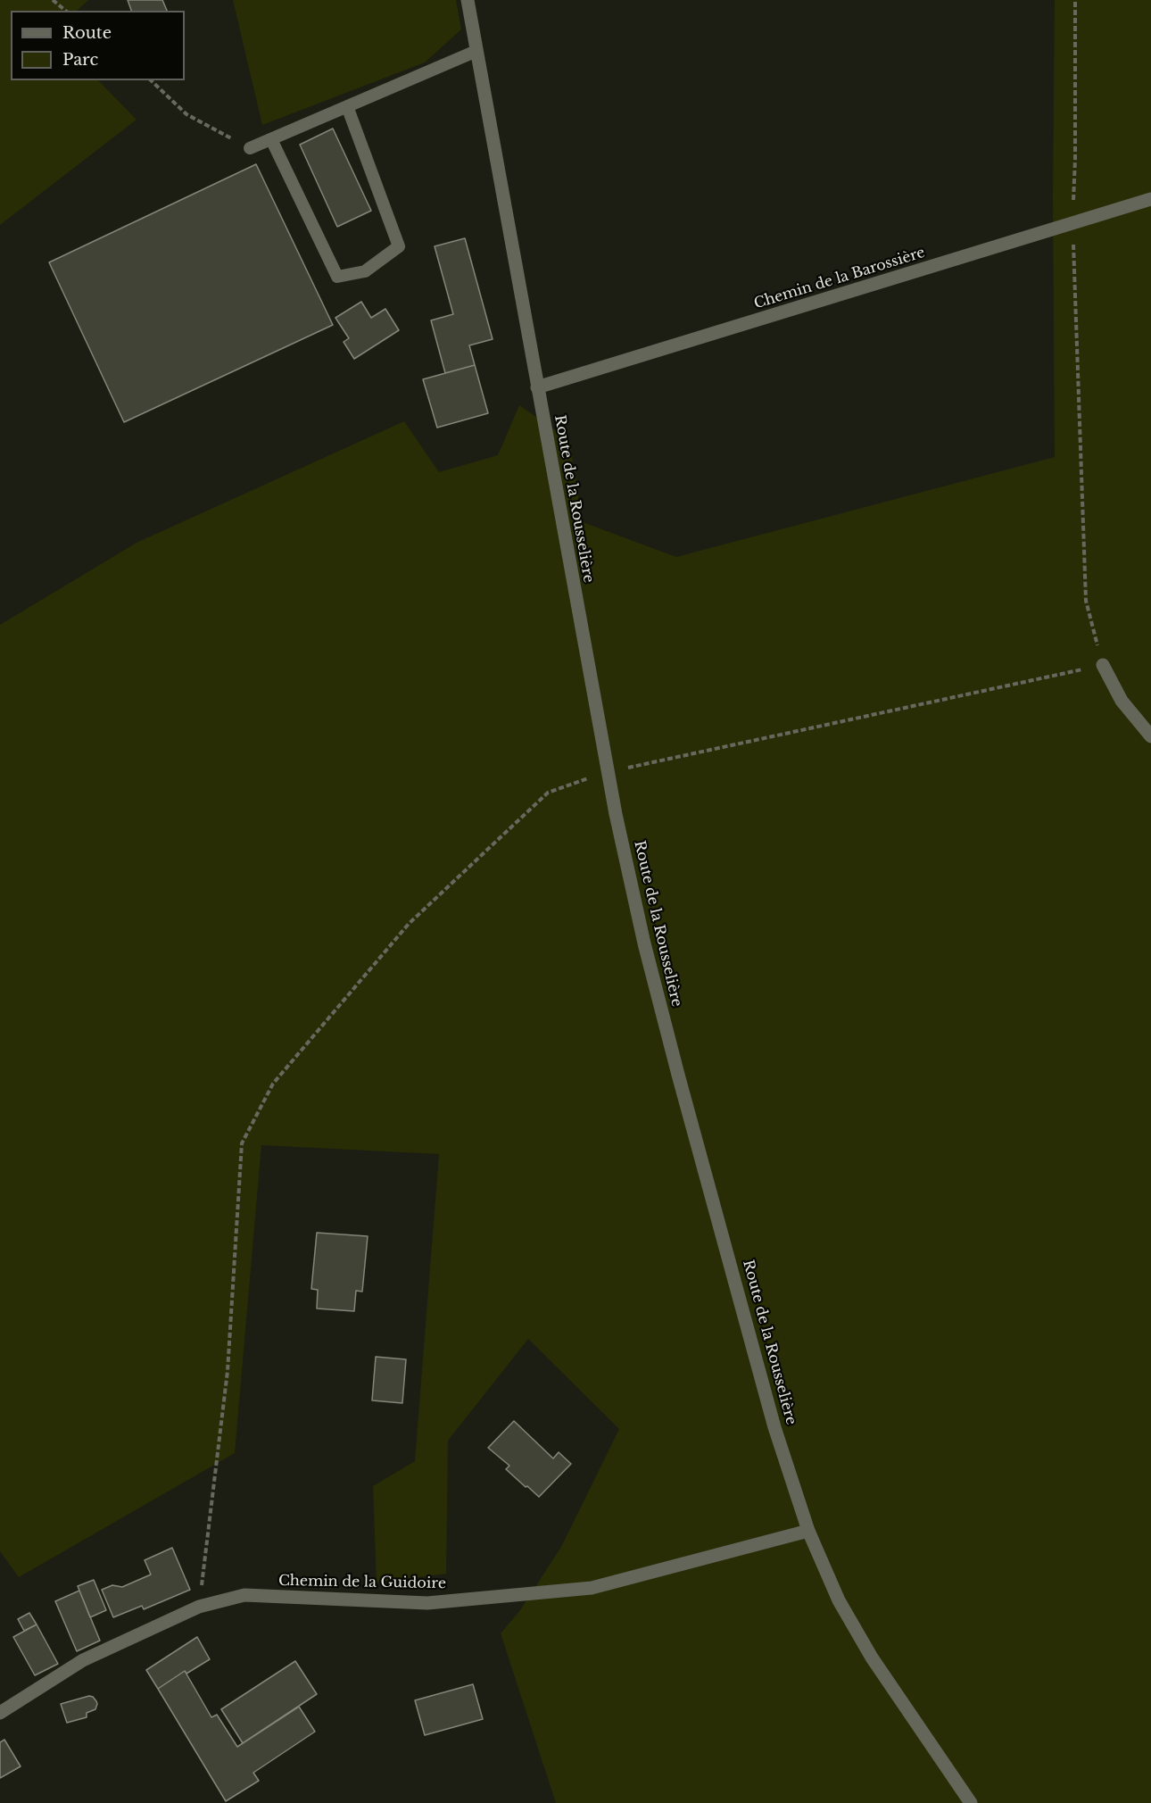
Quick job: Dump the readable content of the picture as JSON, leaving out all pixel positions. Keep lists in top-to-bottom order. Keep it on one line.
{"streets":{"street":["Chemin de la Barossière","Route de la Rousselière","Chemin de la Guidoire"]},"crossings":[["Chemin de la Barossière","Route de la Rousselière"],["Route de la Rousselière","Chemin de la Guidoire"]],"legend":["Route","Parc"]}
